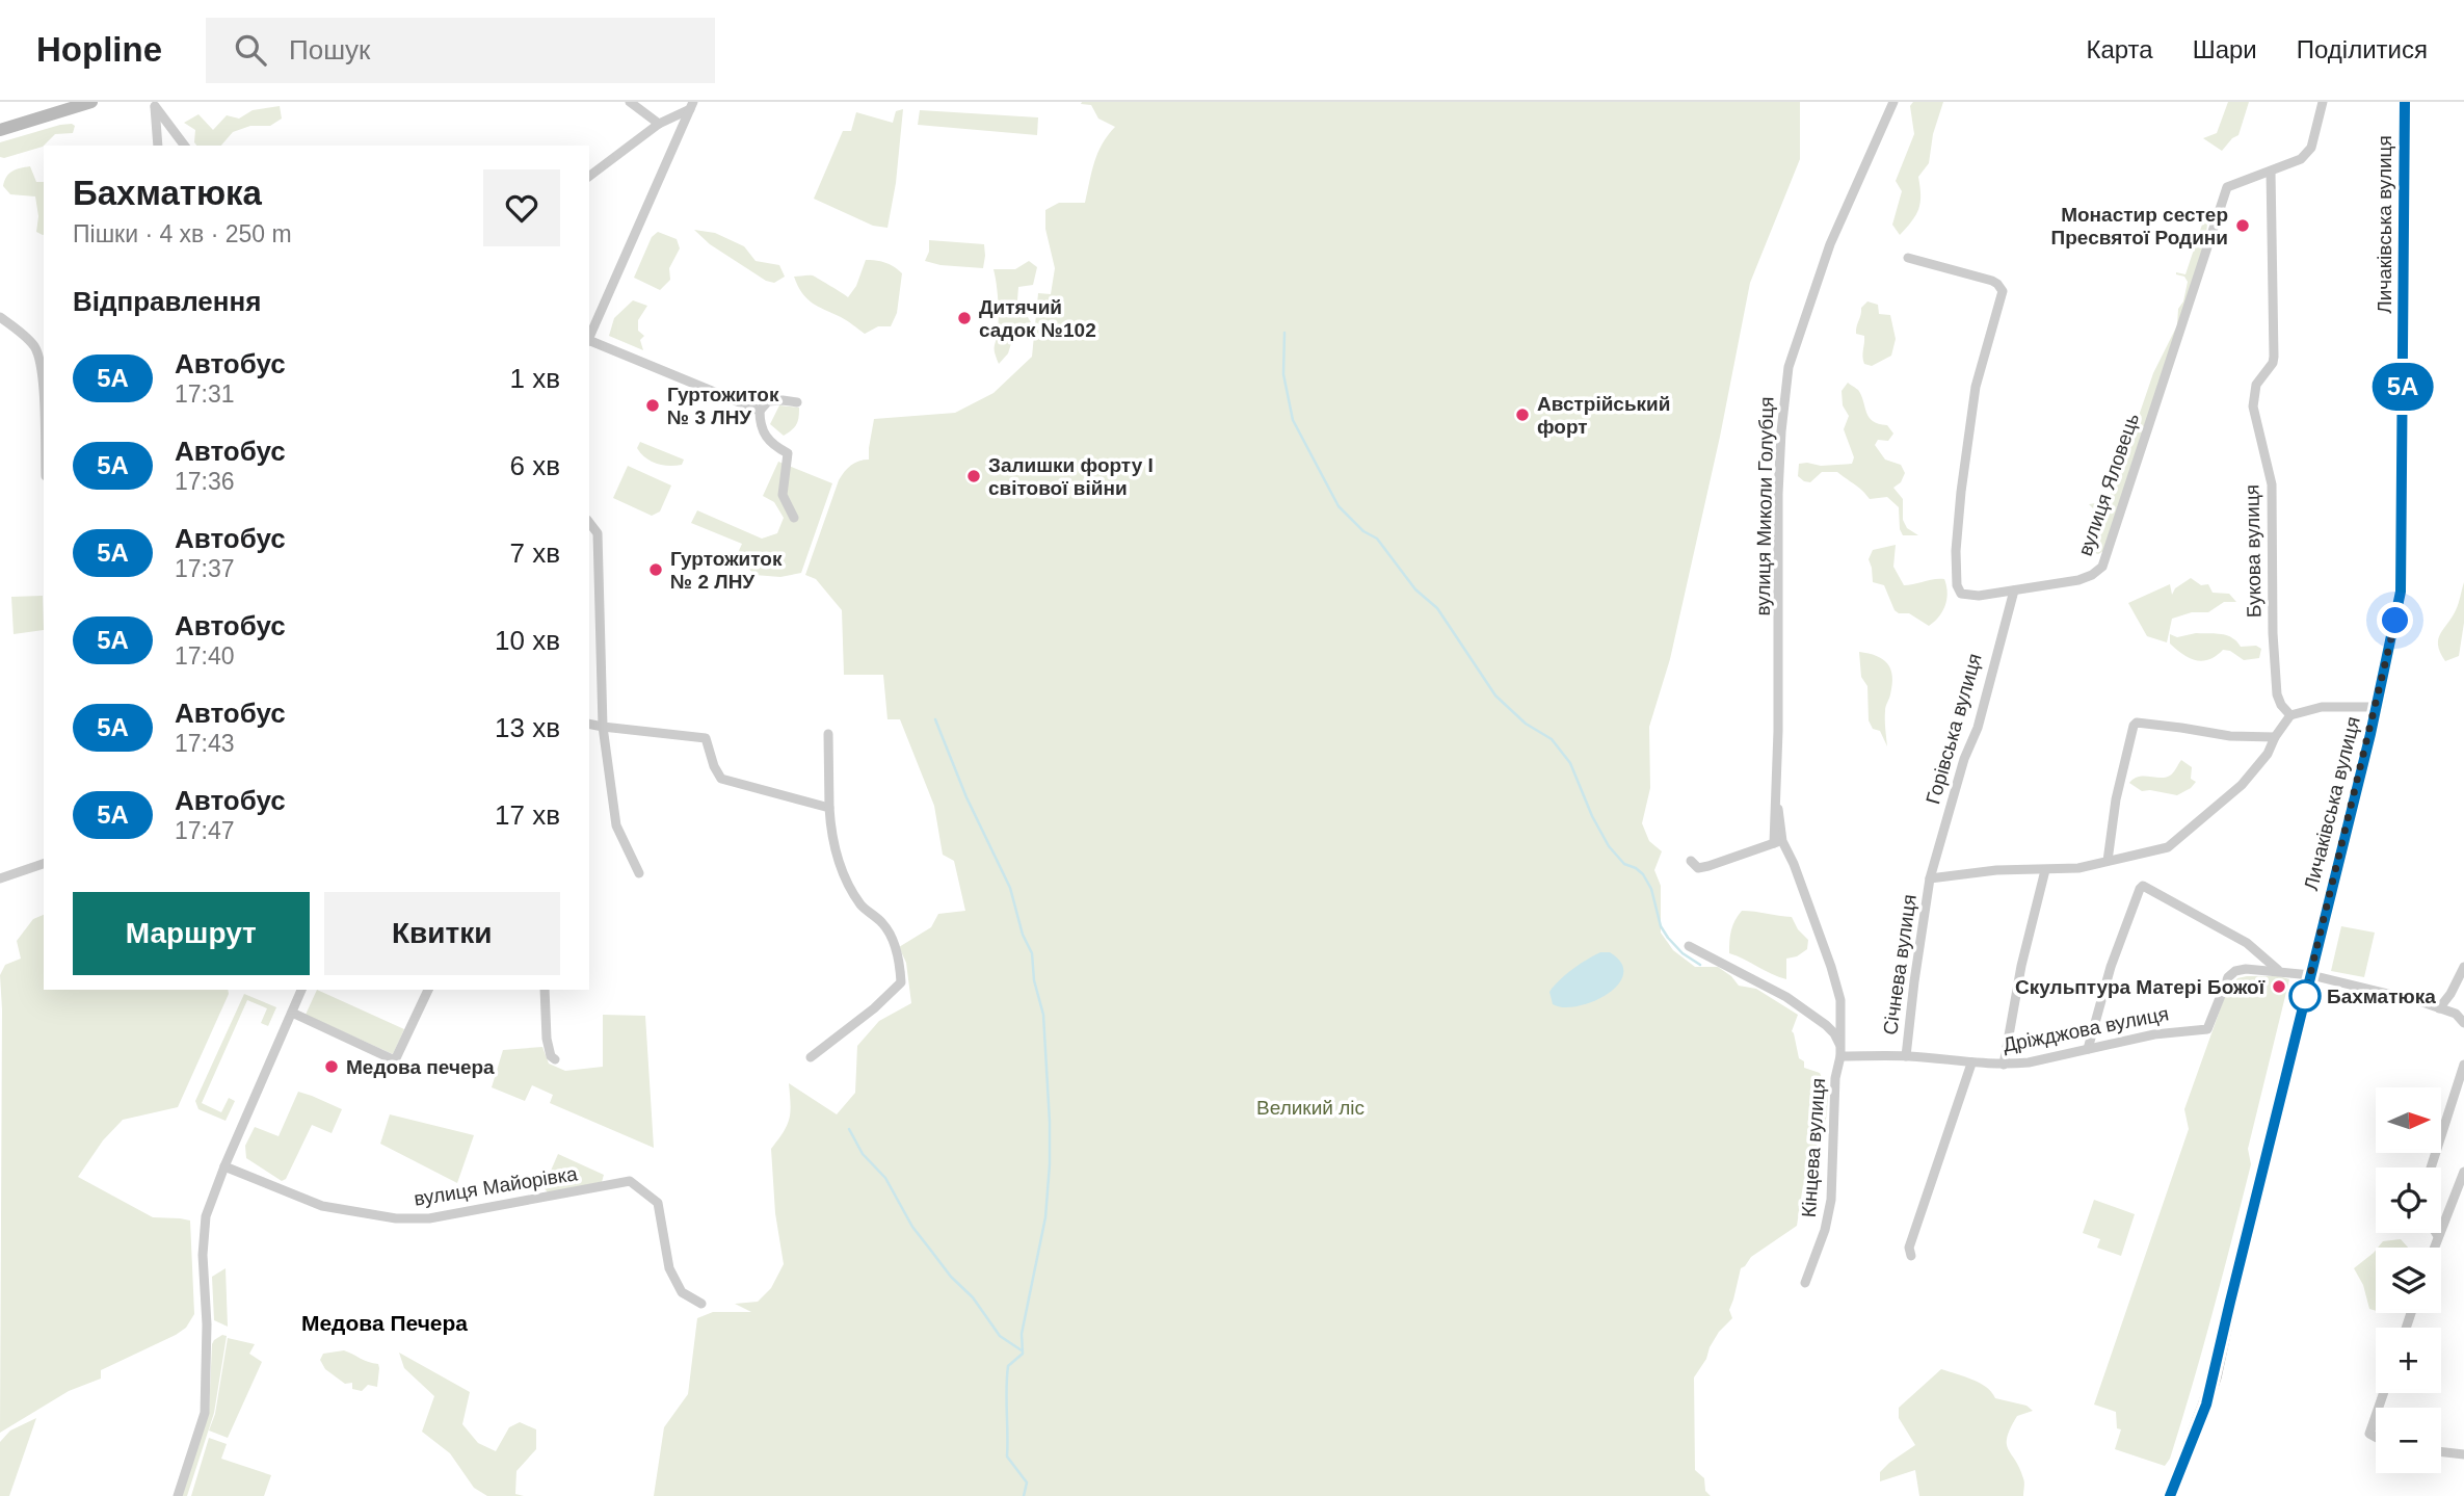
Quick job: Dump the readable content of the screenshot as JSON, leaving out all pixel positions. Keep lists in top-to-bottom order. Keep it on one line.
{"streets":{"main road":["Личаківська вулиця"],"street":["вулиця Яловець","вулиця Миколи Голубця","Букова вулиця","Горівська вулиця","Січнева вулиця","Дріжджова вулиця","Кінцева вулиця","вулиця Майорівка"]},"crossings":[["вулиця Яловець","Букова вулиця"],["вулиця Яловець","Горівська вулиця"],["вулиця Миколи Голубця","Кінцева вулиця"],["Горівська вулиця","Січнева вулиця"],["Січнева вулиця","Дріжджова вулиця"],["Дріжджова вулиця","Кінцева вулиця"]],"districts":["Медова Печера"],"parks":["Великий ліс"],"places":["Монастир сестер Пресвятої Родини","Дитячий садок №102","Гуртожиток № 3 ЛНУ","Австрійський форт","Залишки форту І світової війни","Гуртожиток № 2 ЛНУ","Скульптура Матері Божої","Бахматюка","Медова печера"],"lines":["bus line 5А"],"north":"right","page":{"header":"Hopline","search":"Пошук","nav":["Карта","Шари","Поділитися"],"on_map":"5А","heading":[["Бахматюка","Пішки · 4 хв · 250 m"],"Відправлення"],"list":[{"mark":"5А","name":"Автобус","note":"17:31","value":"1 хв"},{"mark":"5А","name":"Автобус","note":"17:36","value":"6 хв"},{"mark":"5А","name":"Автобус","note":"17:37","value":"7 хв"},{"mark":"5А","name":"Автобус","note":"17:40","value":"10 хв"},{"mark":"5А","name":"Автобус","note":"17:43","value":"13 хв"},{"mark":"5А","name":"Автобус","note":"17:47","value":"17 хв"}],"buttons":["Маршрут","Квитки"],"map_buttons":["+","−"]}}
